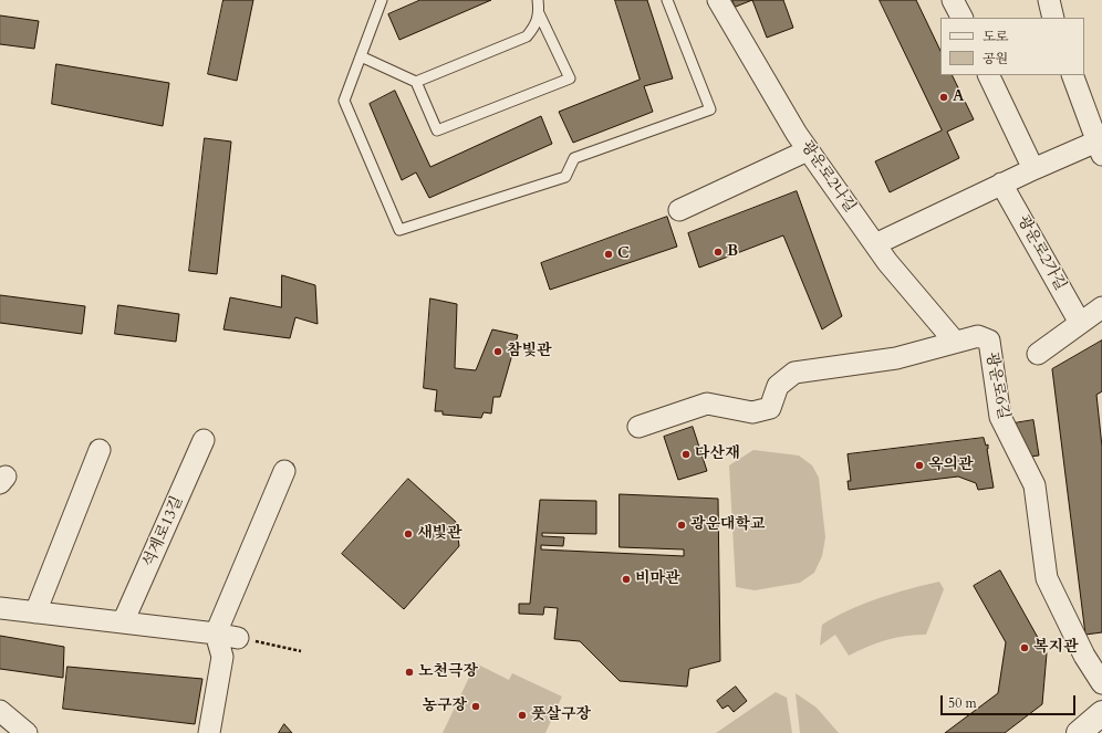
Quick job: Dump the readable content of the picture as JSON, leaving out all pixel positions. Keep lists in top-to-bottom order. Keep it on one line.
{"streets":{"street":["광운로2나길","광운로2가길","광운로6길","석계로13길"]},"crossings":[["광운로2나길","광운로6길"]],"places":["A","B","C","참빛관","다산재","옥의관","광운대학교","새빛관","비마관","복지관","노천극장","농구장","풋살구장"],"legend":["도로","공원"],"scale_bar":"50 m"}
